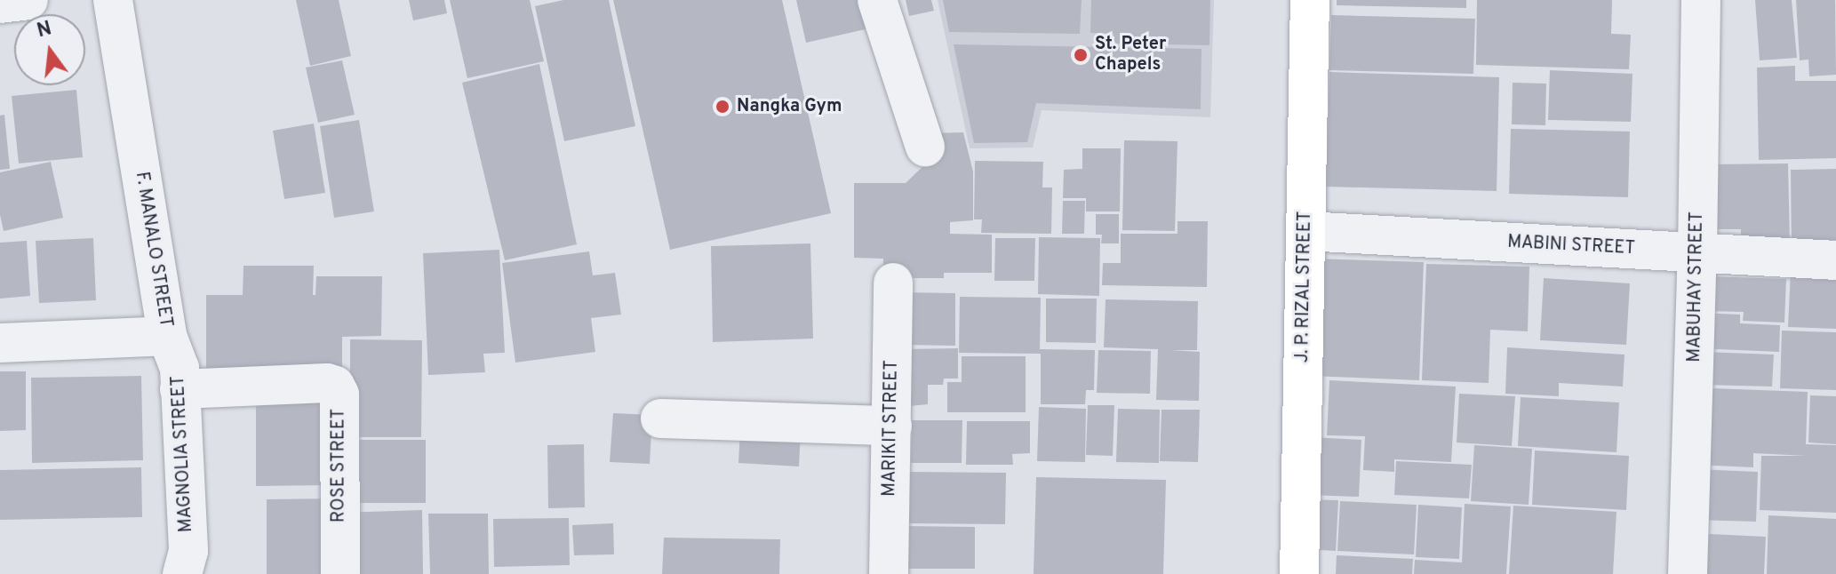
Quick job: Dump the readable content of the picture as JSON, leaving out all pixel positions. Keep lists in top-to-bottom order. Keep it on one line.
{"streets":{"main road":["J. P. RIZAL STREET"],"street":["MABINI STREET","F. MANALO STREET","MABUHAY STREET","MARIKIT STREET","MAGNOLIA STREET","ROSE STREET"]},"crossings":[["MABINI STREET","J. P. RIZAL STREET"],["MABINI STREET","MABUHAY STREET"],["F. MANALO STREET","MAGNOLIA STREET"],["MAGNOLIA STREET","ROSE STREET"]],"places":["St. Peter Chapels","Nangka Gym"],"north":"top"}
